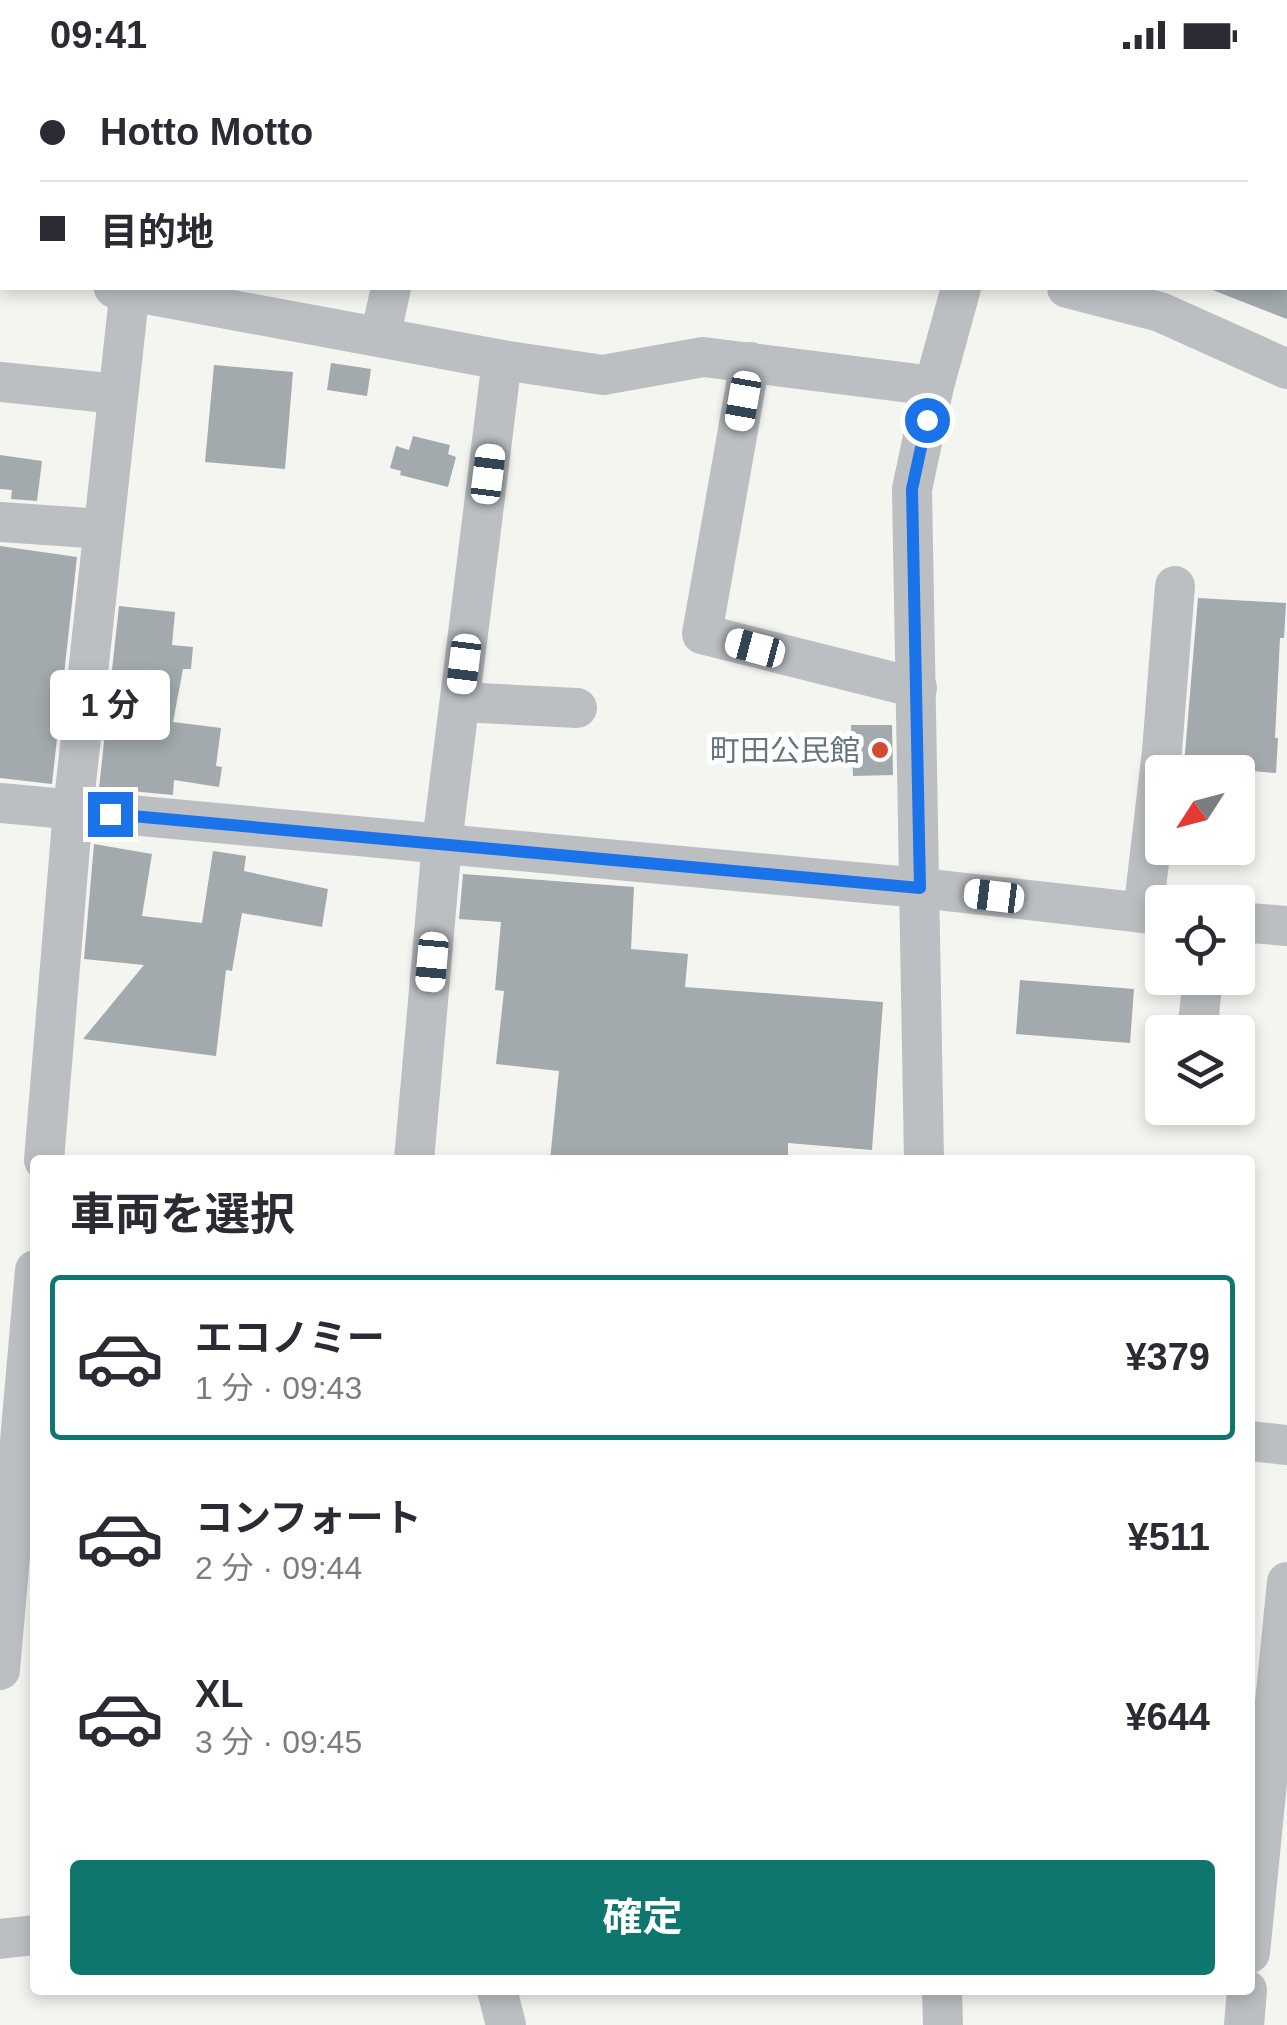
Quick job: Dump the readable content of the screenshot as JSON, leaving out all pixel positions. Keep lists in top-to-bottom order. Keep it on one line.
{"places":["町田公民館"],"north":"bottom left","page":{"status":"09:41","banner":["Hotto Motto","目的地"],"bubble":"1 分","heading":"車両を選択","list":[{"name":"エコノミー","note":"1 分 · 09:43","value":"¥379"},{"name":"コンフォート","note":"2 分 · 09:44","value":"¥511"},{"name":"XL","note":"3 分 · 09:45","value":"¥644"}],"buttons":"確定"}}
